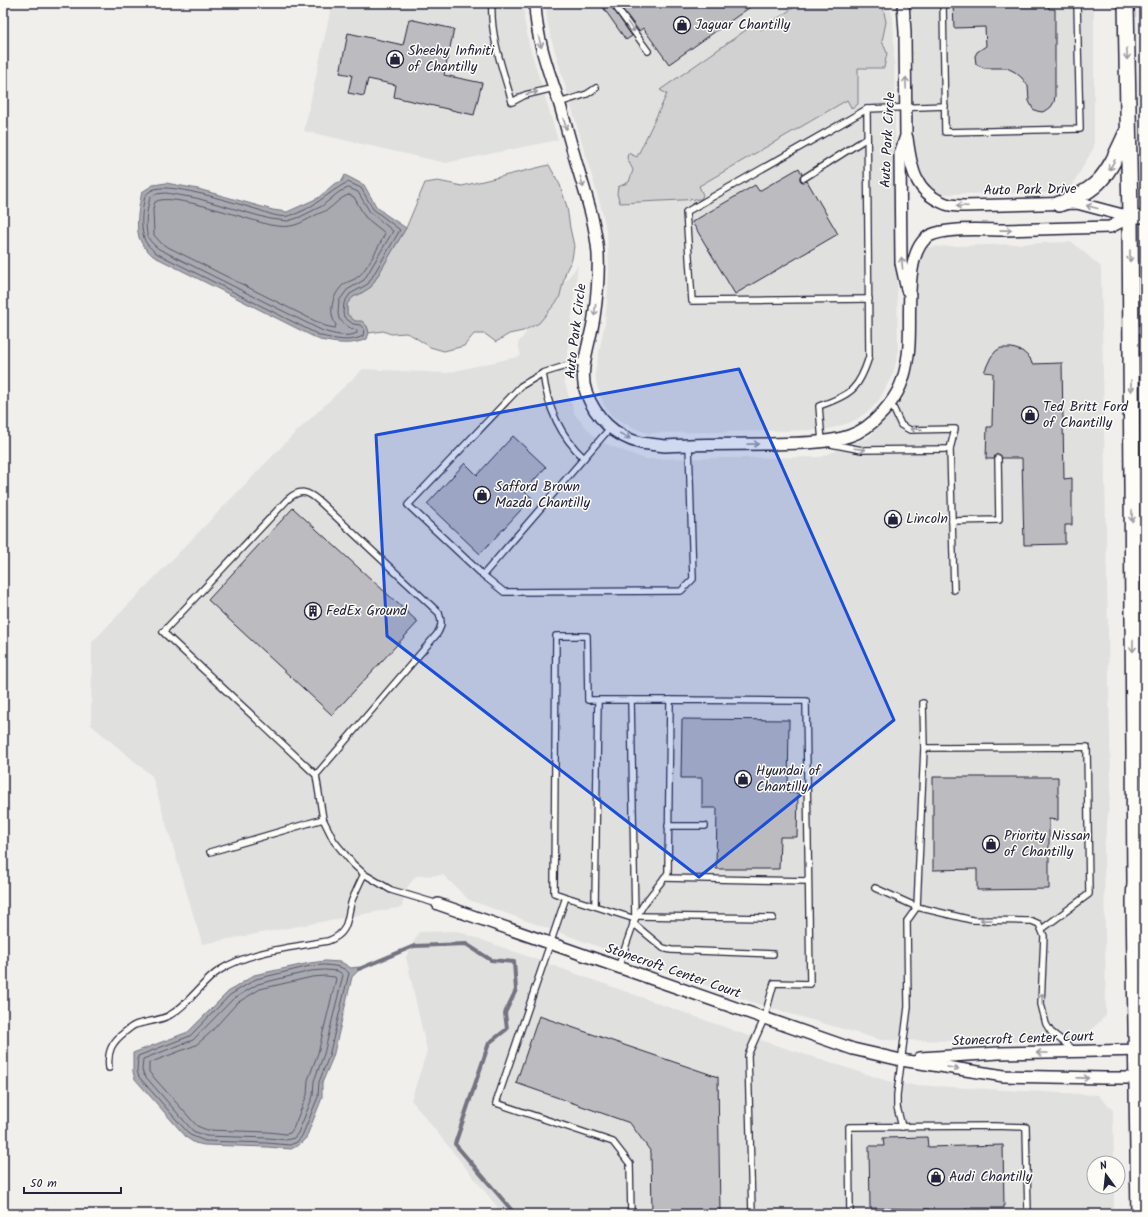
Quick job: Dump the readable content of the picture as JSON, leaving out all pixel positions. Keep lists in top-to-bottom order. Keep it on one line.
{"streets":{"street":["Auto Park Circle","Auto Park Drive","Stonecroft Center Court"]},"crossings":[["Auto Park Circle","Auto Park Drive"]],"one_way":["Auto Park Drive"],"places":{"shop":["Jaguar Chantilly","Sheehy Infiniti of Chantilly","Ted Britt Ford of Chantilly","Safford Brown Mazda Chantilly","Lincoln","Hyundai of Chantilly","Priority Nissan of Chantilly","Audi Chantilly"],"building":["FedEx Ground"]},"scale_bar":"50 m","north":"top"}
